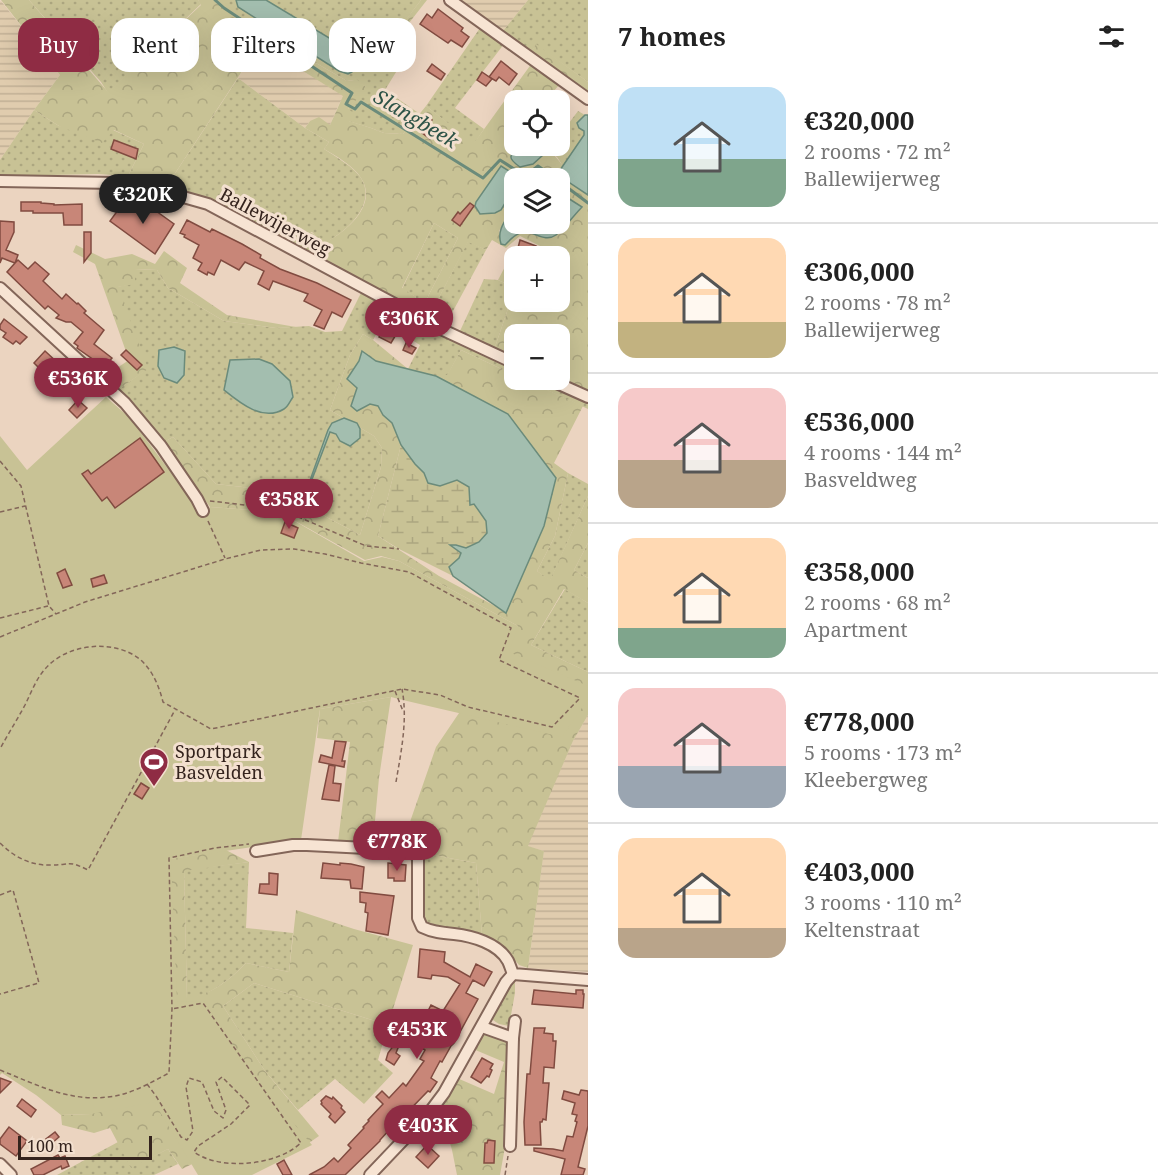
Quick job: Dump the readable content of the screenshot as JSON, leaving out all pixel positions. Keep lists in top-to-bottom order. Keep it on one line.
{"streets":{"street":["Ballewijerweg"]},"water":["Slangbeek"],"places":{"sports":["Sportpark Basvelden"]},"scale_bar":"100 m","page":{"heading":"7 homes","chip":["Buy","Rent","Filters","New"],"list":[{"name":"€320,000","note":"2 rooms · 72 m² · Ballewijerweg"},{"name":"€306,000","note":"2 rooms · 78 m² · Ballewijerweg"},{"name":"€536,000","note":"4 rooms · 144 m² · Basveldweg"},{"name":"€358,000","note":"2 rooms · 68 m² · Apartment"},{"name":"€778,000","note":"5 rooms · 173 m² · Kleebergweg"},{"name":"€403,000","note":"3 rooms · 110 m² · Keltenstraat"}],"map_buttons":["+","−"],"price":["€320K","€306K","€536K","€358K","€778K","€453K","€403K"],"scale":"100 m"}}
